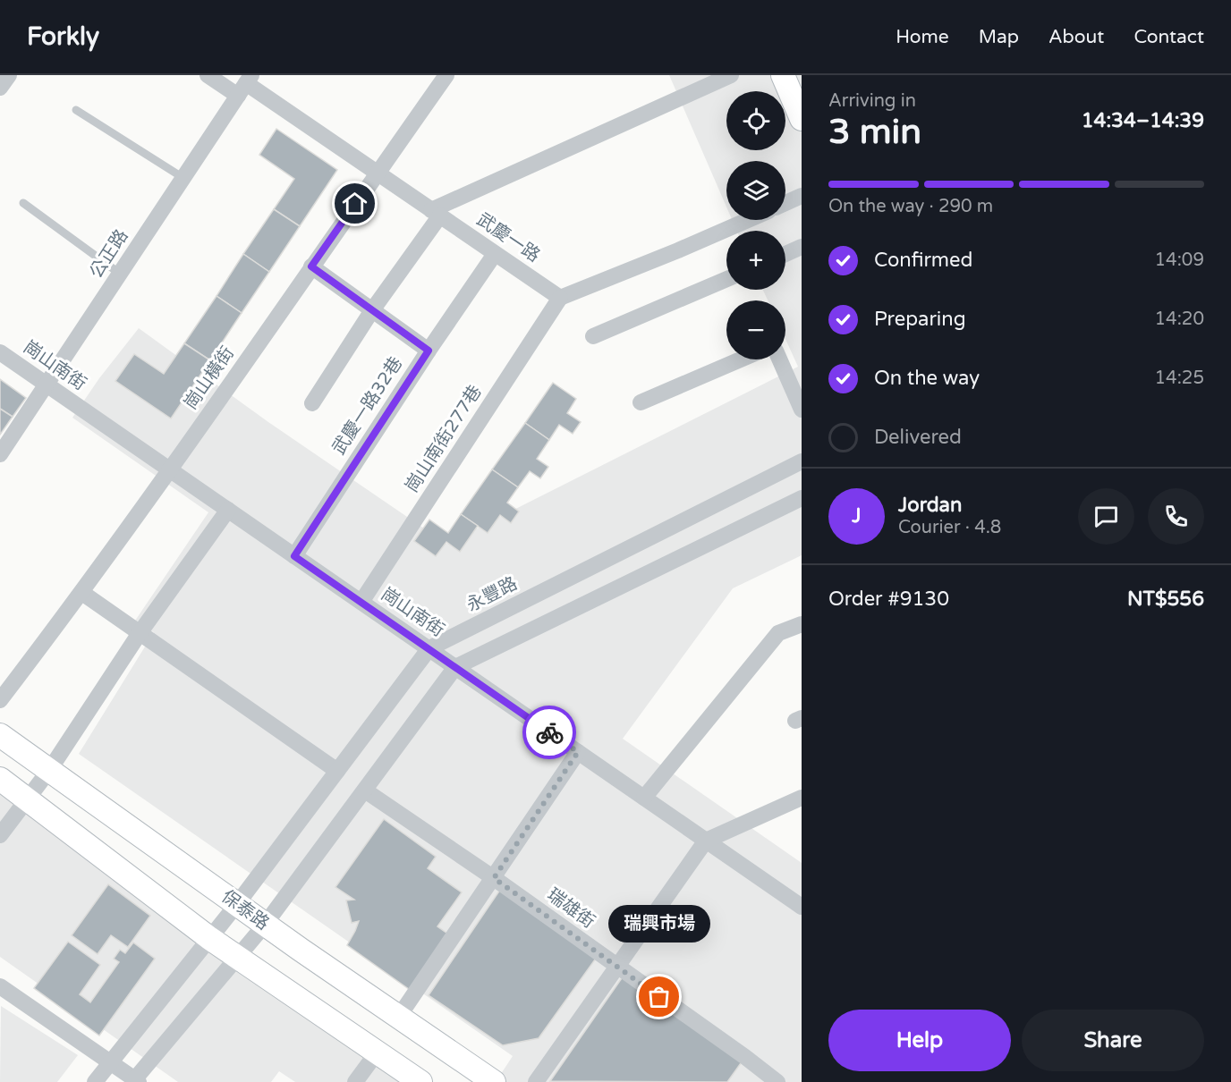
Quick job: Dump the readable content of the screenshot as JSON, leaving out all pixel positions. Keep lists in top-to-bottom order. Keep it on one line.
{"streets":{"street":["武慶一路","公正路","崗山南街","崗山橫街","武慶一路32巷","崗山南街277巷","永豐路","瑞雄街","保泰路"]},"crossings":[["武慶一路","公正路"],["武慶一路","崗山橫街"],["武慶一路","武慶一路32巷"],["武慶一路","崗山南街277巷"],["公正路","崗山南街"],["崗山南街","崗山橫街"],["崗山南街","武慶一路32巷"],["崗山南街","崗山南街277巷"],["崗山南街","永豐路"],["永豐路","保泰路"]],"places":["瑞興市場"],"page":{"header":"Forkly","nav":["Home","Map","About","Contact"],"heading":["3 min","Arriving in","14:34–14:39"],"panel":["Jordan","Courier · 4.8","Order #9130","NT$556"],"map_buttons":["+","−"],"bar":"On the way · 290 m","list":[["Confirmed","14:09"],["Preparing","14:20"],["On the way","14:25"],"Delivered"],"round":"J","bubble":"瑞興市場","buttons":["Help","Share"]}}
